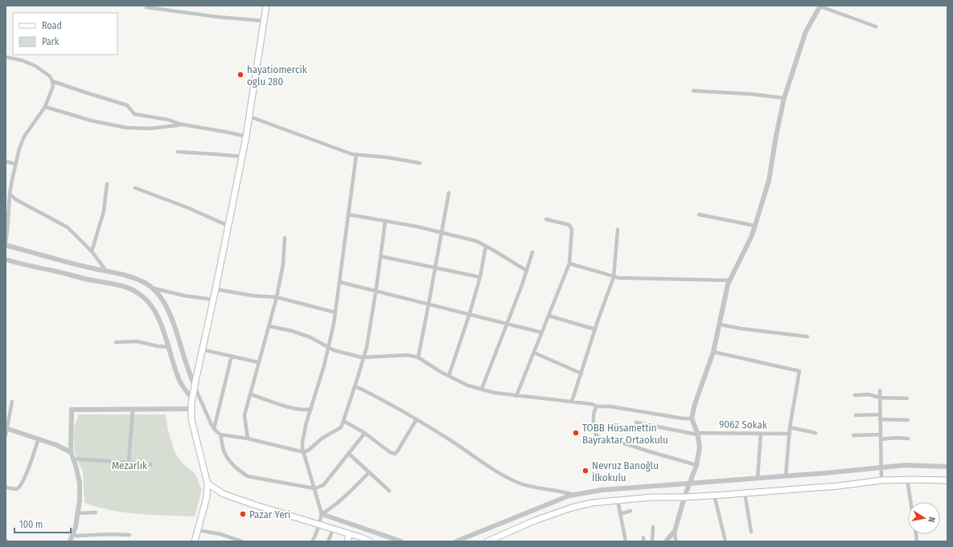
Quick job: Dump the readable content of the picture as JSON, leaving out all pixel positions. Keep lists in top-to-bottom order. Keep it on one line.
{"streets":{"street":["9062 Sokak"]},"parks":["Mezarlık"],"places":["hayatiomercik oglu 280","TOBB Hüsamettin Bayraktar Ortaokulu","Nevruz Banoğlu İlkokulu","Pazar Yeri"],"legend":["Road","Park"],"scale_bar":"100 m","north":"right"}
